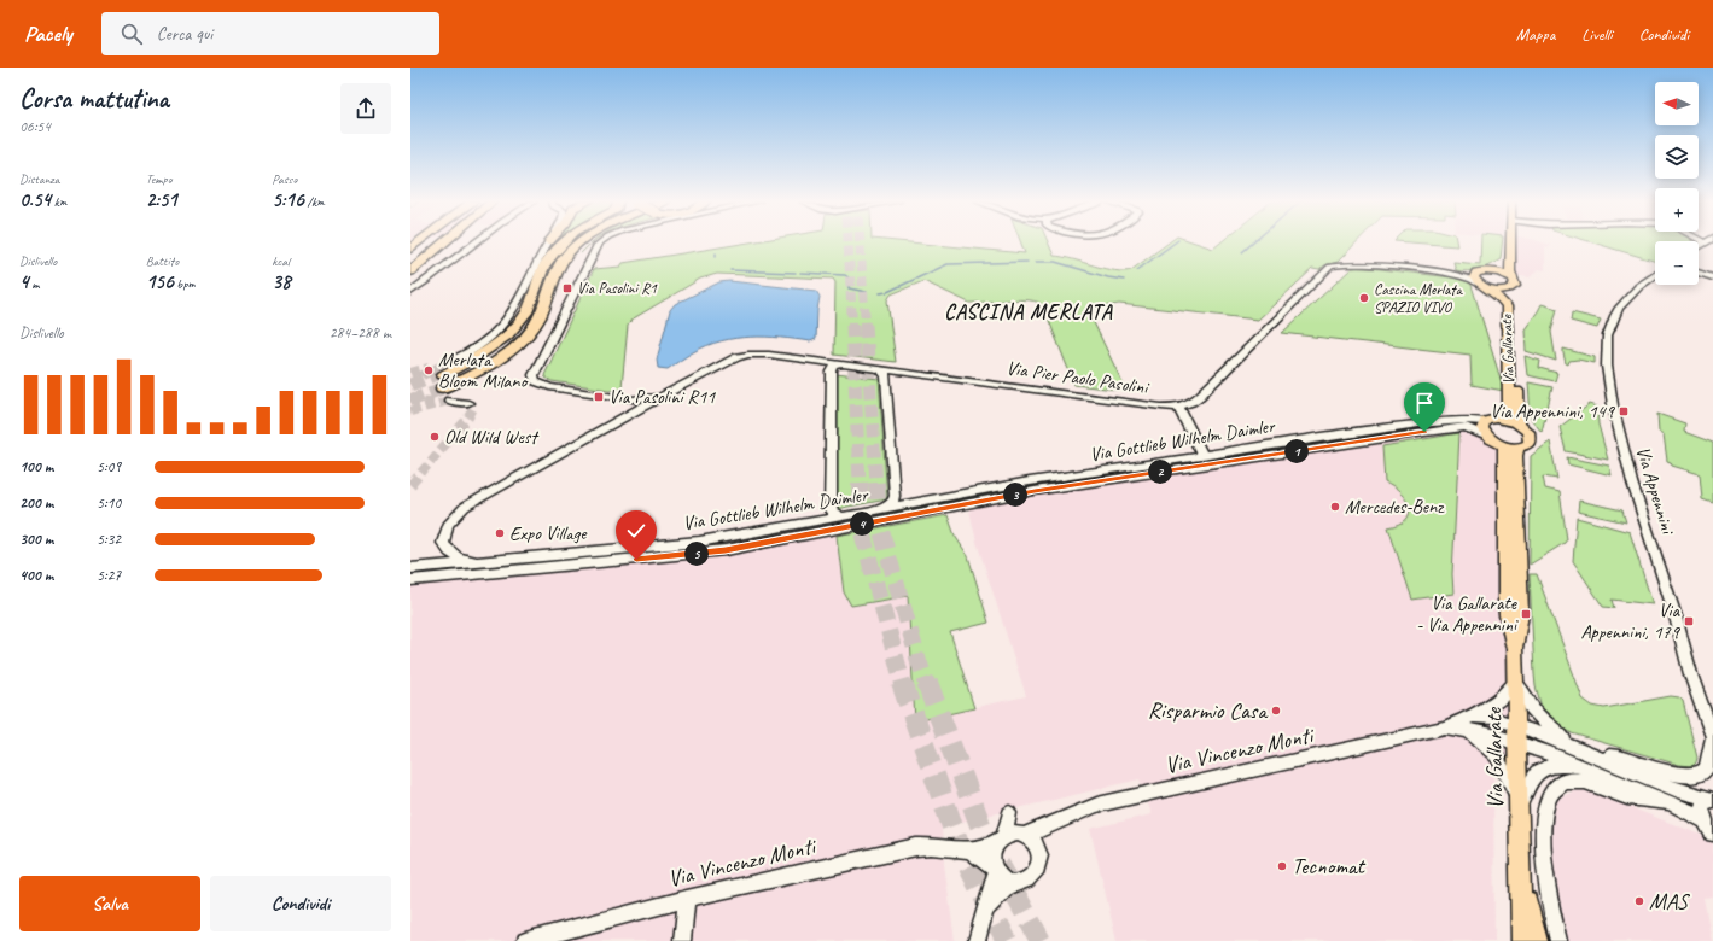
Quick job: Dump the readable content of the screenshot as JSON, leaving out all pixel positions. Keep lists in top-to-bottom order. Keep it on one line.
{"streets":{"main road":["Via Gallarate"],"street":["Via Pier Paolo Pasolini","Via Gottlieb Wilhelm Daimler","Via Appennini","Via Vincenzo Monti"]},"crossings":[["Via Gallarate","Via Pier Paolo Pasolini"],["Via Gallarate","Via Appennini"],["Via Gallarate","Via Vincenzo Monti"],["Via Pier Paolo Pasolini","Via Gottlieb Wilhelm Daimler"],["Via Appennini","Via Vincenzo Monti"]],"districts":["CASCINA MERLATA"],"places":{"transit":["Via Pasolini R1","Via Pasolini R11","Via Appennini, 149","Via Gallarate - Via Appennini","Via Appennini, 179"],"other":["Cascina Merlata SPAZIO VIVO","Merlata Bloom Milano","Old Wild West","Mercedes-Benz","Expo Village","Risparmio Casa","Tecnomat","MAS"]},"north":"left","page":{"header":"Pacely","search":"Cerca qui","nav":["Mappa","Livelli","Condividi"],"heading":["Corsa mattutina","06:54"],"map_buttons":["+","−"],"stats":[["Distanza","0.54 km"],["Tempo","2:51"],["Passo","5:16 /km"],["Dislivello","4 m"],["Battito","156 bpm"],["kcal","38"]],"chart":["Dislivello","284–288 m"],"pins":["1","2","3","4","5"],"list":[{"name":"100 m","note":"5:09"},{"name":"200 m","note":"5:10"},{"name":"300 m","note":"5:32"},{"name":"400 m","note":"5:27"}],"buttons":["Salva","Condividi"]}}
